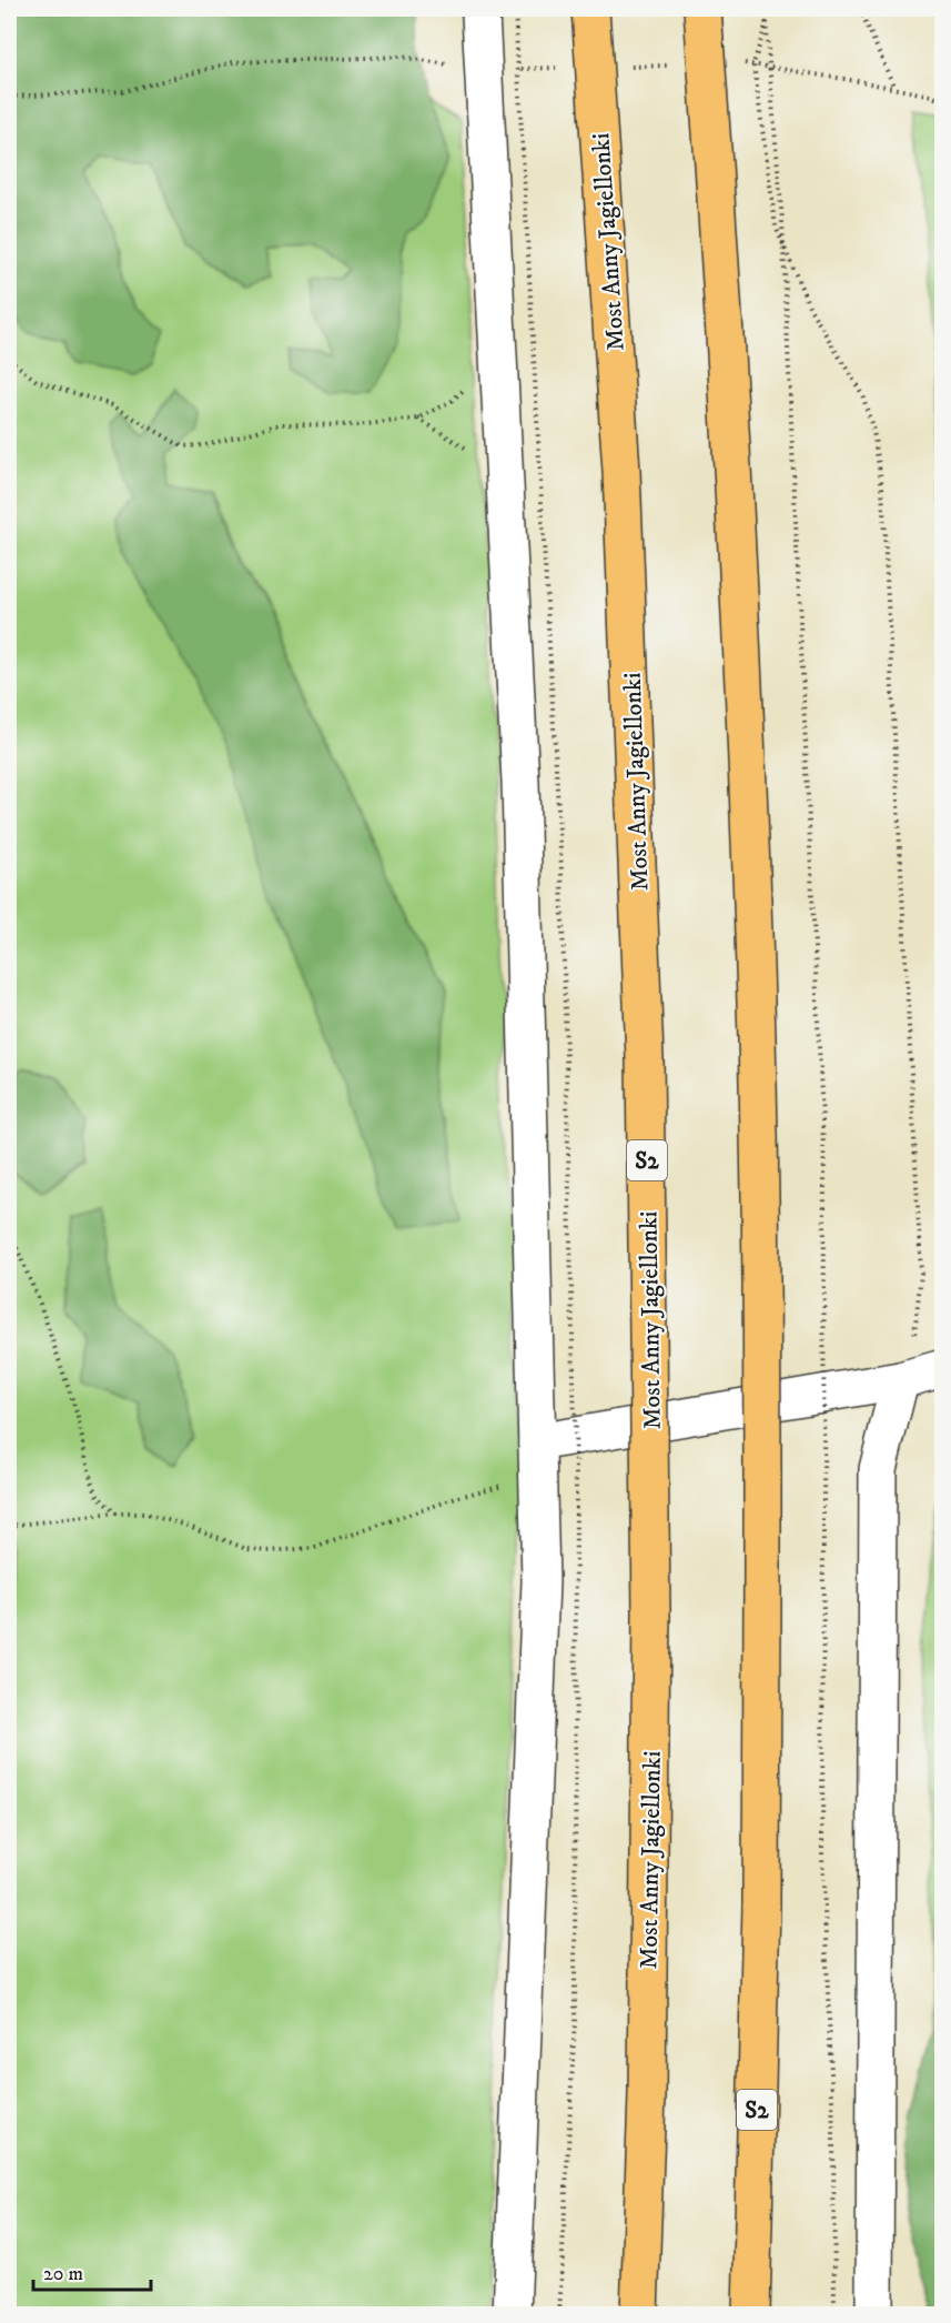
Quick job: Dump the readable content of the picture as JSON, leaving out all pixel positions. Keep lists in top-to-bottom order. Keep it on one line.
{"streets":{"highway":["Most Anny Jagiellonki","S2"]},"scale_bar":"20 m"}
